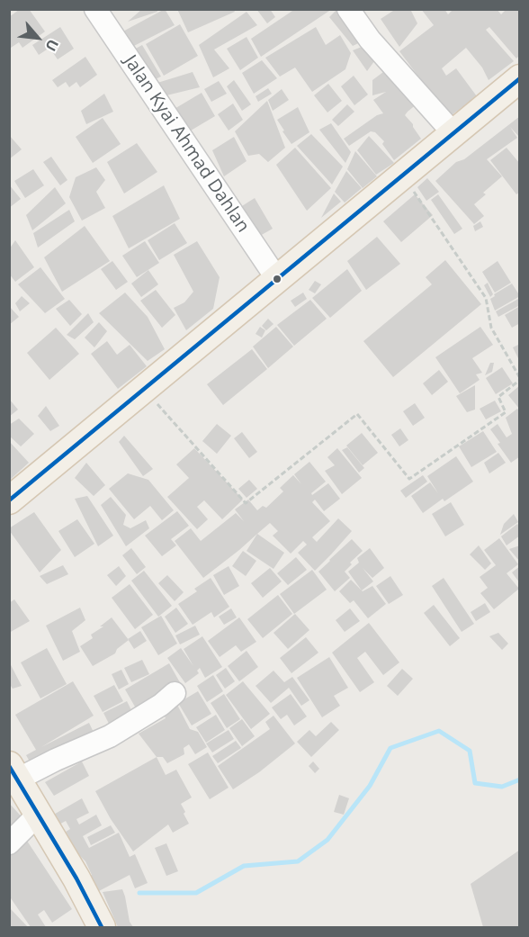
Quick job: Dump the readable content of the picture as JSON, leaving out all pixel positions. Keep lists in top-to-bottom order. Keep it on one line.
{"streets":{"street":["Jalan Kyai Ahmad Dahlan"]},"north":"bottom right"}
